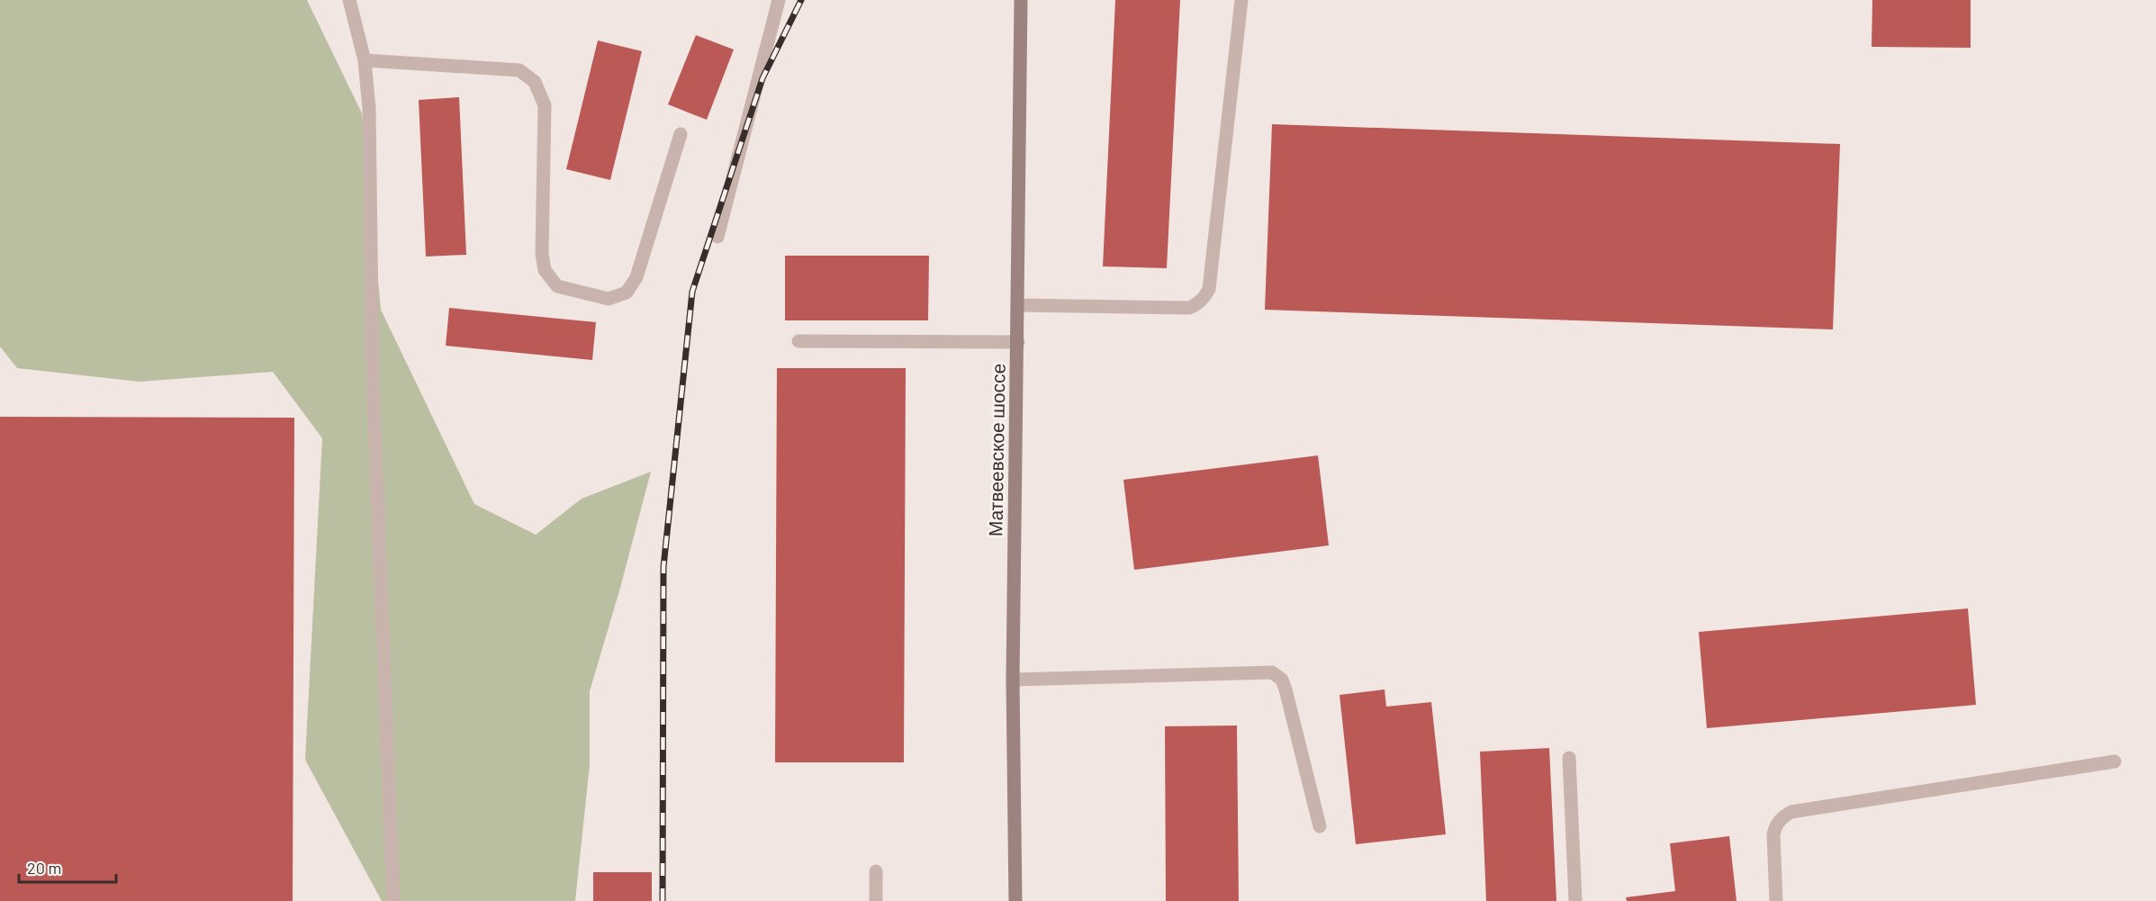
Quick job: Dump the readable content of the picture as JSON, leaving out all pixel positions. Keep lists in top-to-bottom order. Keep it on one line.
{"streets":{"main road":["Матвеевское шоссе"]},"scale_bar":"20 m"}
